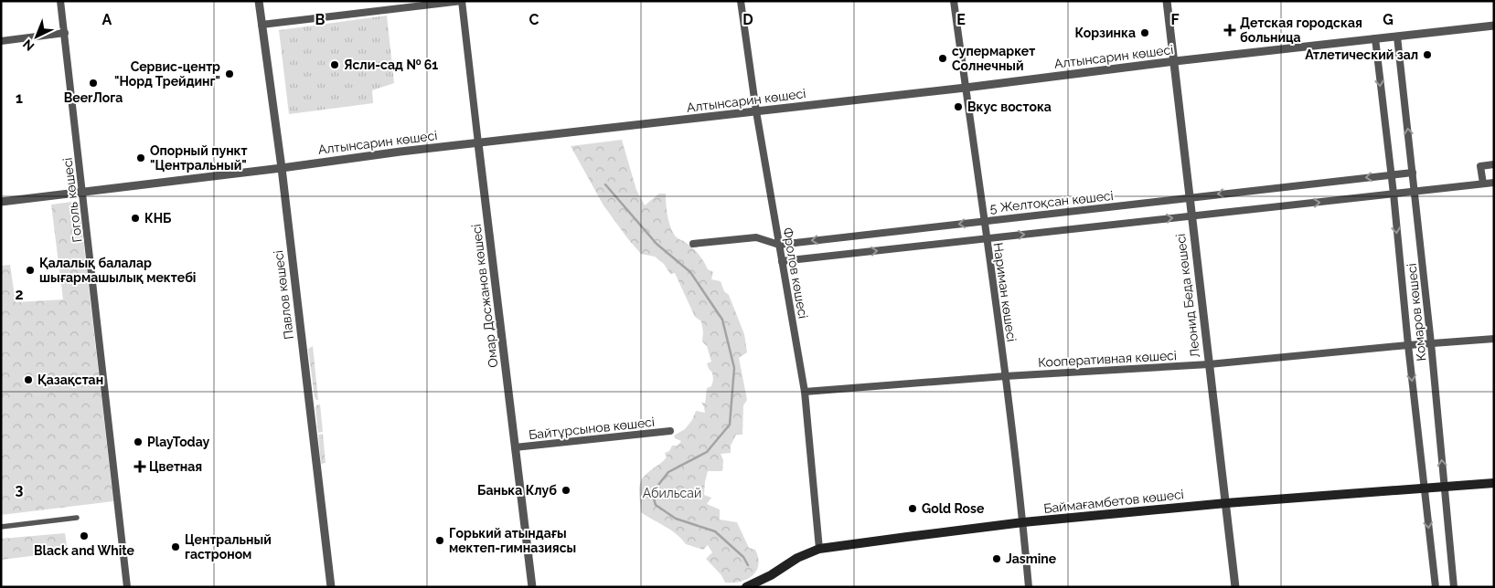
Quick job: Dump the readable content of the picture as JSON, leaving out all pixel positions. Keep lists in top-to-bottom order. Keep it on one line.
{"streets":{"main road":["Баймағамбетов көшесі"],"street":["Алтынсарин көшесі","Гоголь көшесі","5 Желтоқсан көшесі","Фролов көшесі","Нариман көшесі","Павлов көшесі","Омар Досжанов көшесі","Леонид Беда көшесі","Комаров көшесі","Кооперативная көшесі","Байтұрсынов көшесі"]},"crossings":[["Алтынсарин көшесі","Гоголь көшесі"],["Алтынсарин көшесі","Фролов көшесі"],["Алтынсарин көшесі","Нариман көшесі"],["Алтынсарин көшесі","Павлов көшесі"],["Алтынсарин көшесі","Омар Досжанов көшесі"],["Алтынсарин көшесі","Леонид Беда көшесі"],["Алтынсарин көшесі","Комаров көшесі"],["5 Желтоқсан көшесі","Фролов көшесі"],["5 Желтоқсан көшесі","Нариман көшесі"],["5 Желтоқсан көшесі","Леонид Беда көшесі"],["5 Желтоқсан көшесі","Комаров көшесі"],["Фролов көшесі","Кооперативная көшесі"],["Фролов көшесі","Баймағамбетов көшесі"],["Нариман көшесі","Кооперативная көшесі"],["Нариман көшесі","Баймағамбетов көшесі"],["Омар Досжанов көшесі","Байтұрсынов көшесі"],["Леонид Беда көшесі","Кооперативная көшесі"],["Леонид Беда көшесі","Баймағамбетов көшесі"],["Комаров көшесі","Кооперативная көшесі"],["Комаров көшесі","Баймағамбетов көшесі"]],"parks":["Абильсай"],"places":{"health":["Детская городская больница","Цветная"],"other":["Корзинка","Атлетический зал","супермаркет Солнечный","Ясли-сад № 61","Сервис-центр \"Норд Трейдинг\"","BeerЛога","Вкус востока","Опорный пункт \"Центральный\"","КНБ","Қалалық балалар шығармашылық мектебі","Қазақстан","PlayToday","Банька Клуб","Gold Rose","Black and White","Горький атындағы мектеп-гимназиясы","Центральный гастроном","Jasmine"]},"north":"bottom left","grid":{"columns":["A","B","C","D","E","F","G"],"rows":["1","2","3"]}}
